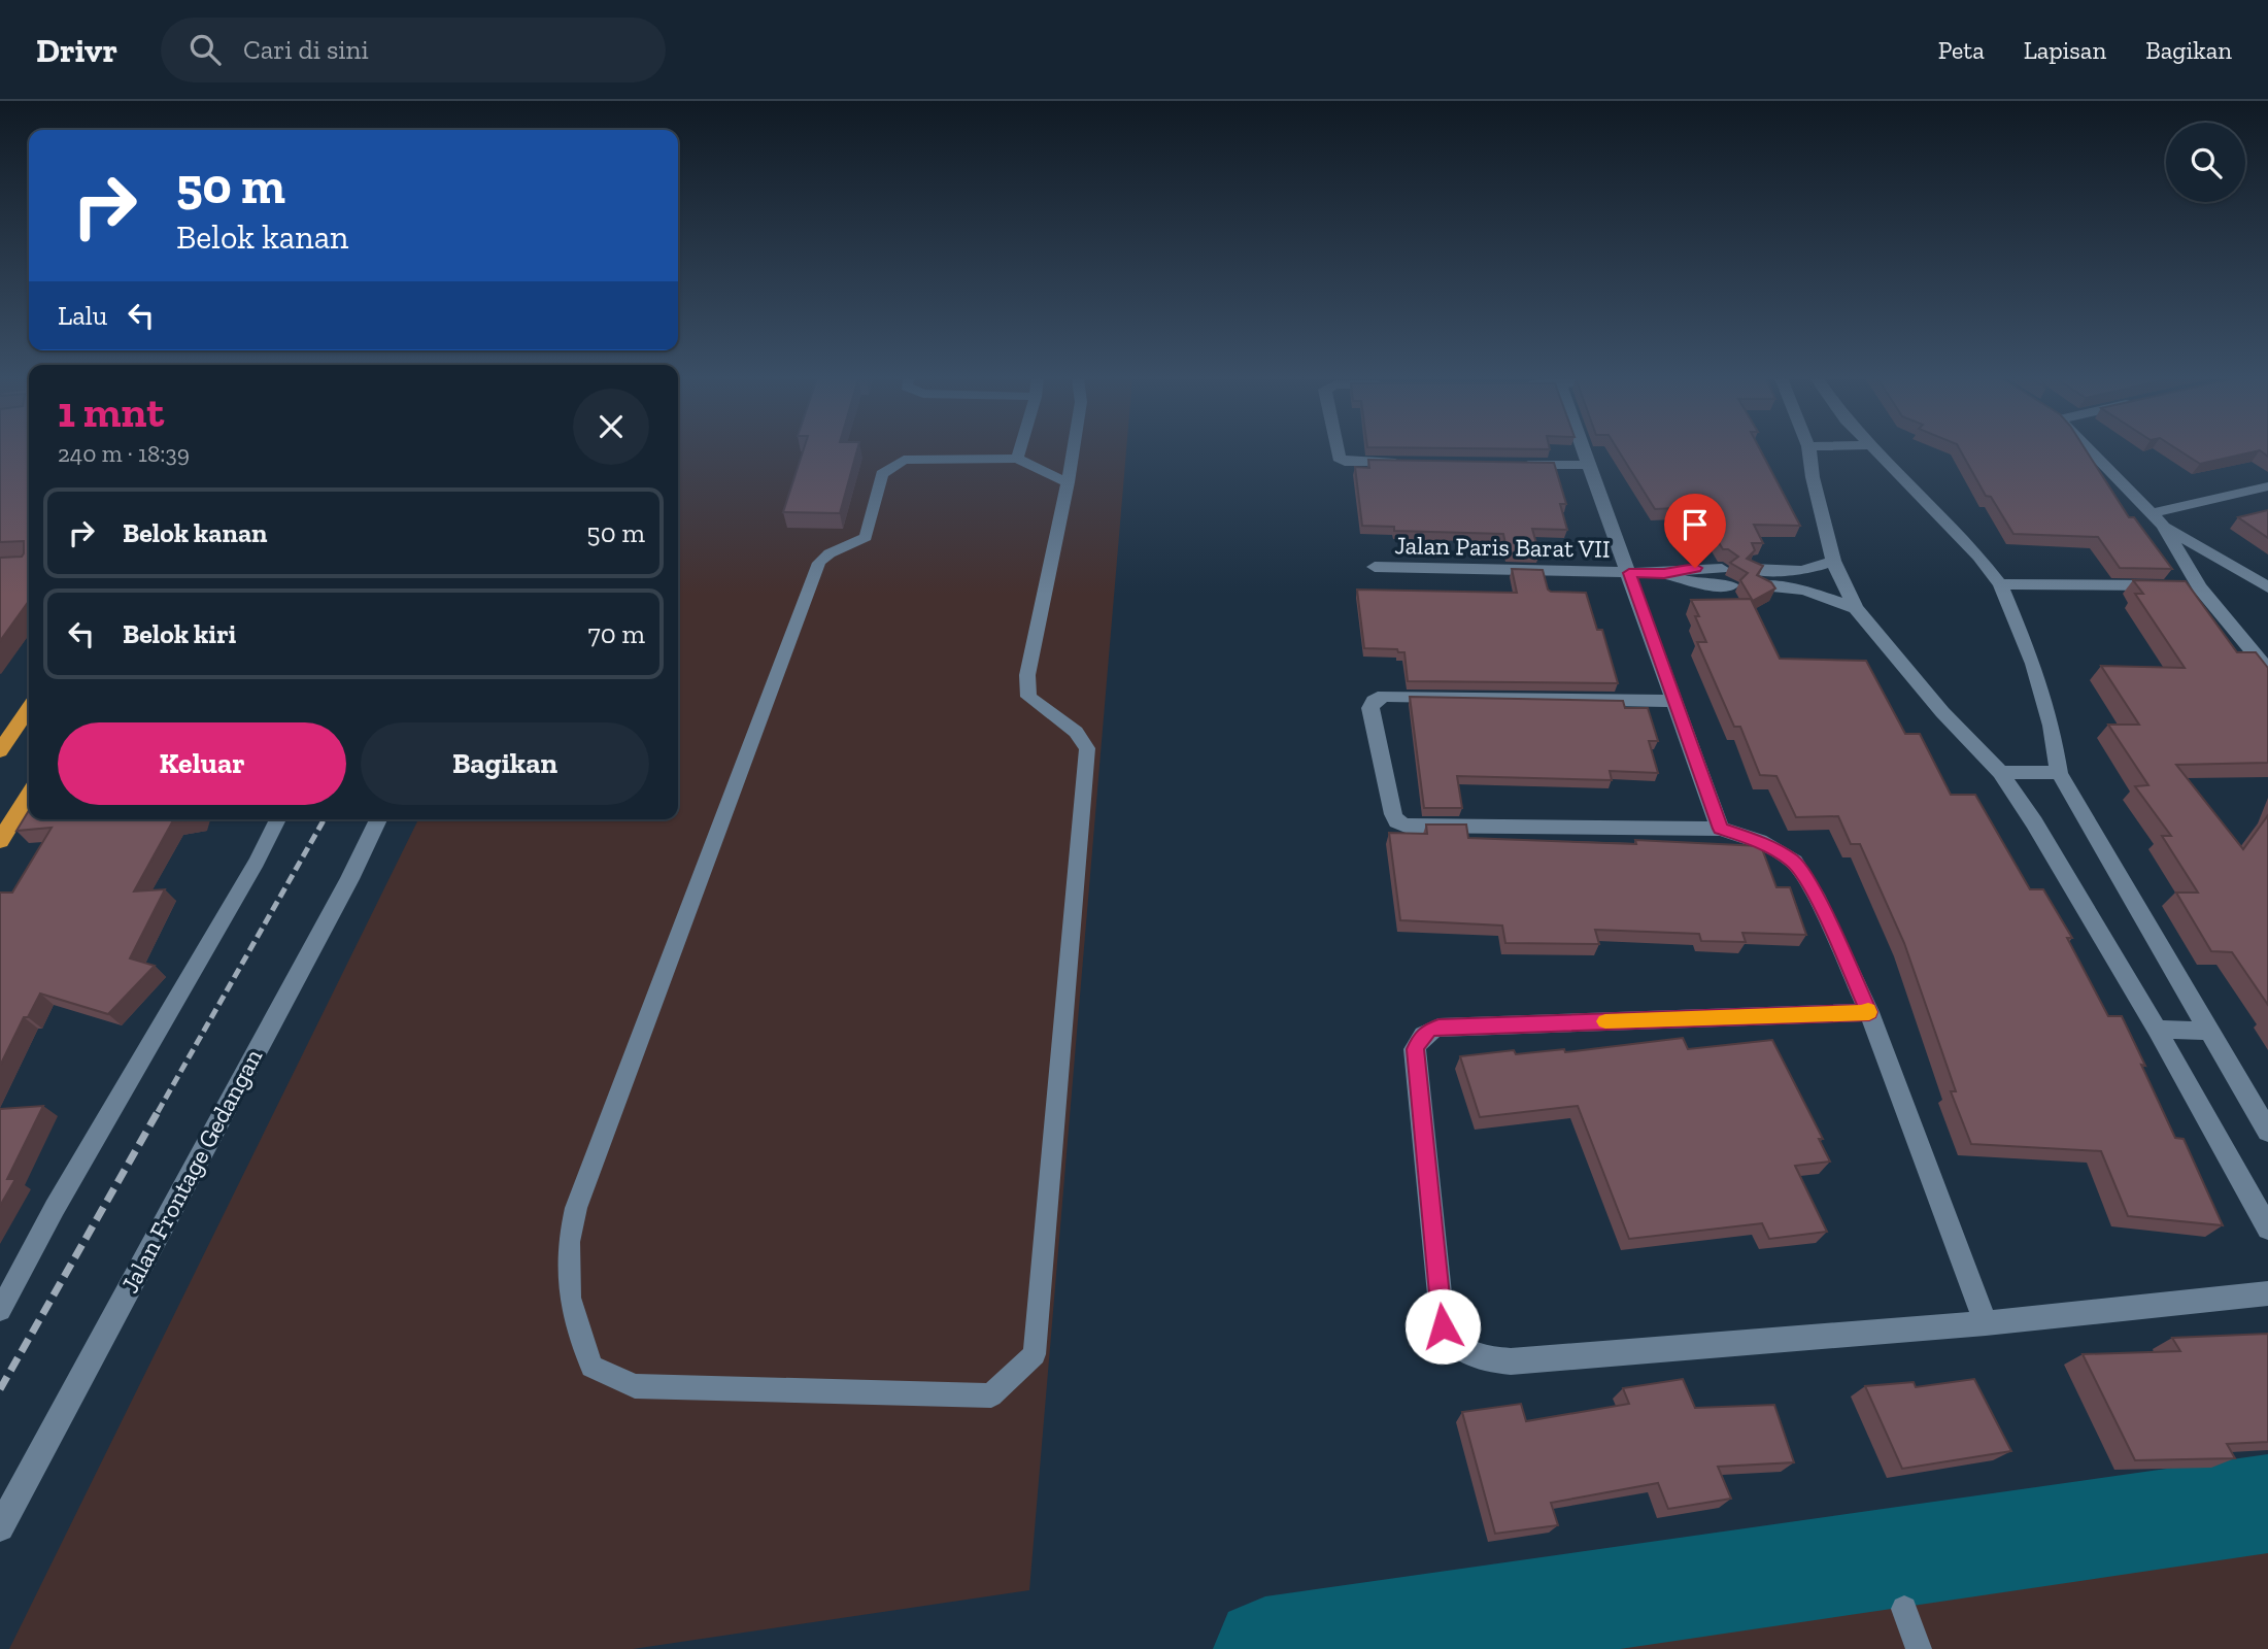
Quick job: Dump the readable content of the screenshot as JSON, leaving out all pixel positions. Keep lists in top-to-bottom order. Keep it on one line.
{"streets":{"street":["Jalan Paris Barat VII","Jalan Frontage Gedangan"]},"page":{"header":"Drivr","search":"Cari di sini","nav":["Peta","Lapisan","Bagikan"],"turn":["50 m","Belok kanan"],"then":"Lalu","heading":["1 mnt","240 m · 18:39"],"list":[{"name":"Belok kanan","value":"50 m"},{"name":"Belok kiri","value":"70 m"}],"buttons":["Keluar","Bagikan"]}}
